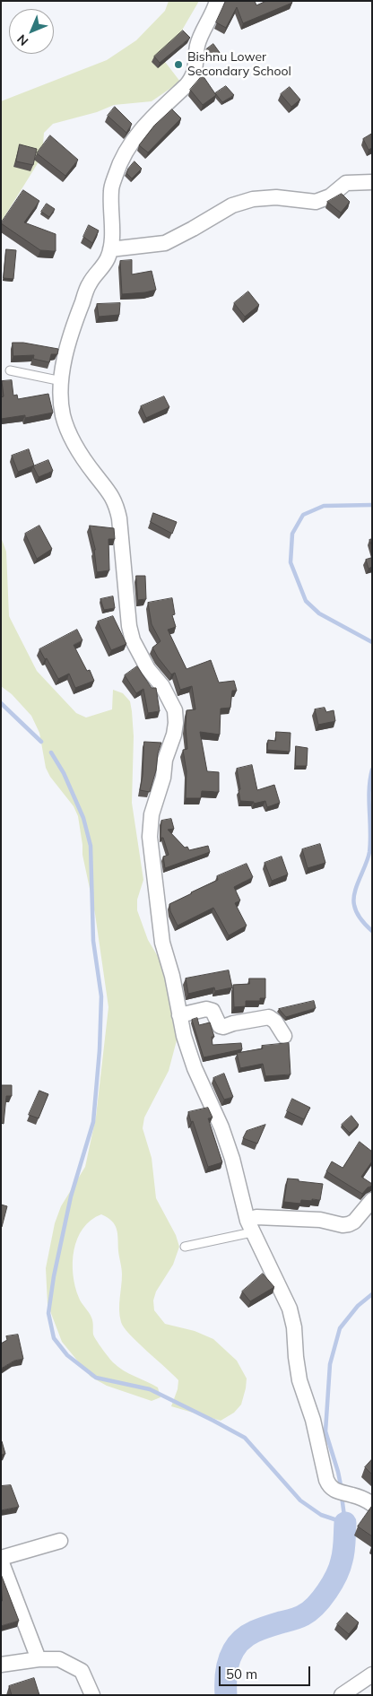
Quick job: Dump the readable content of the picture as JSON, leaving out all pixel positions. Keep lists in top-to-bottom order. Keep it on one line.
{"places":["Bishnu Lower Secondary School"],"scale_bar":"50 m","north":"bottom left"}
